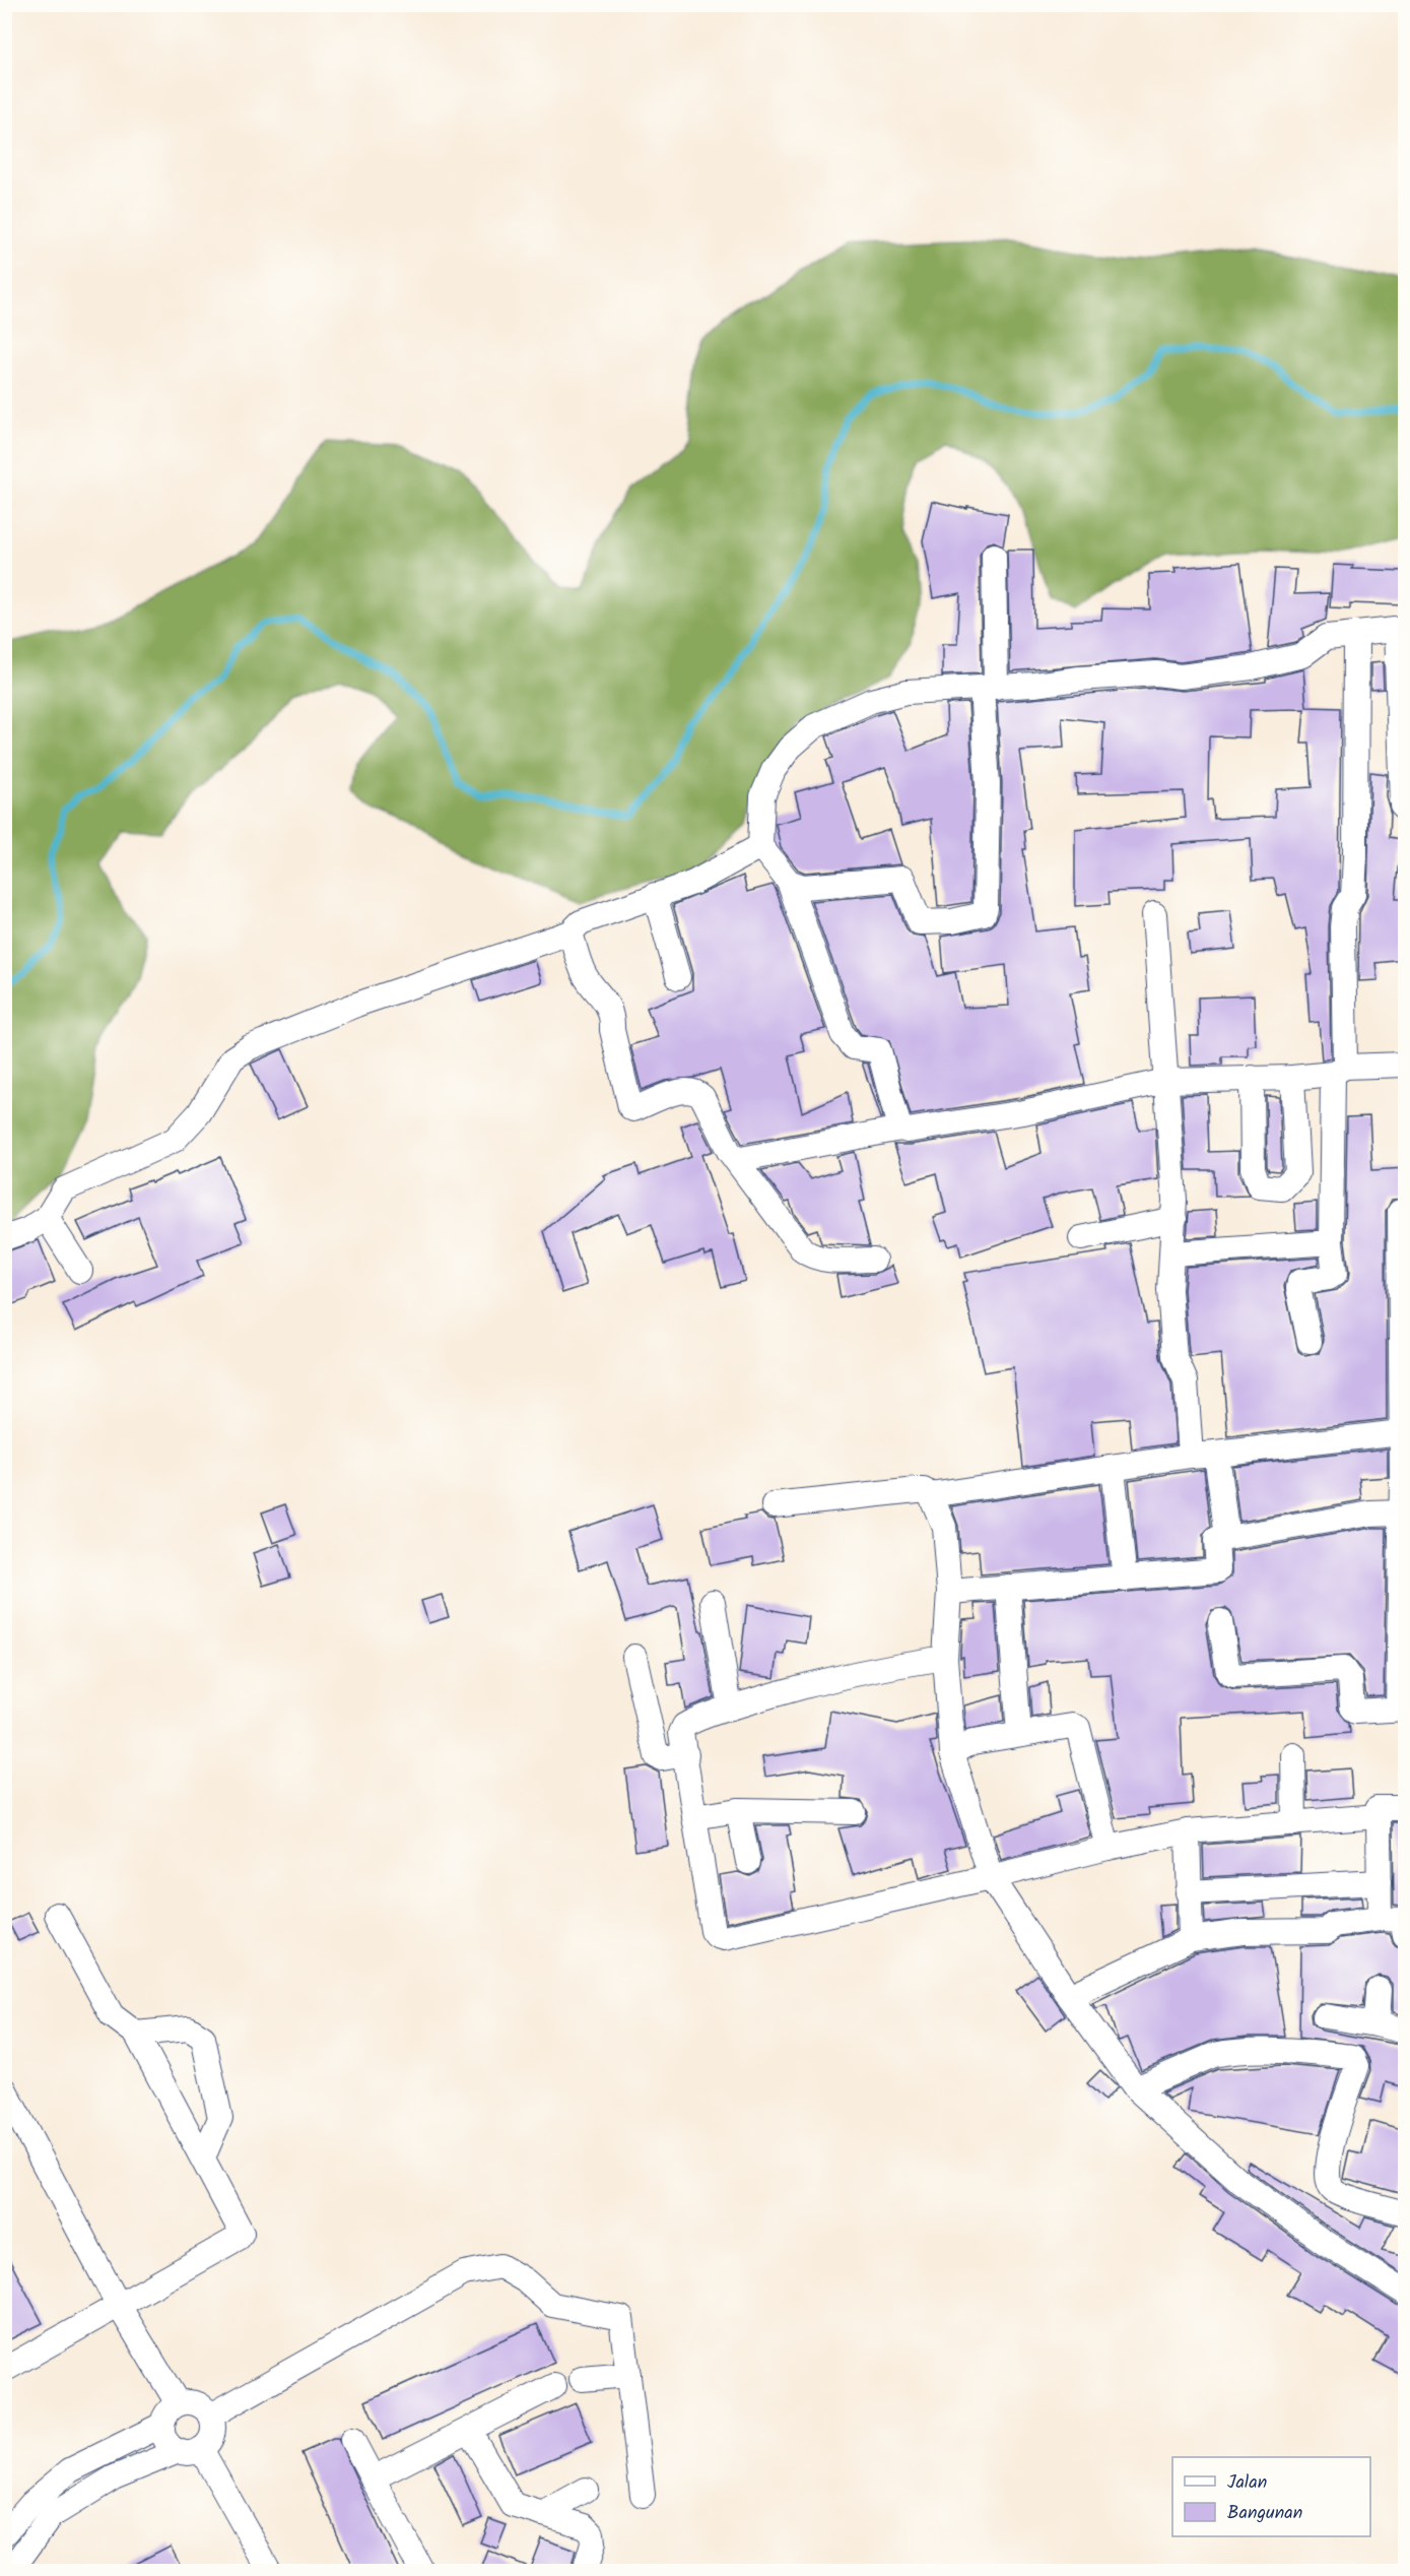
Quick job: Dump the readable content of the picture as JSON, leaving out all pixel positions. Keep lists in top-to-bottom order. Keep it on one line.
{"legend":["Jalan","Bangunan"]}
